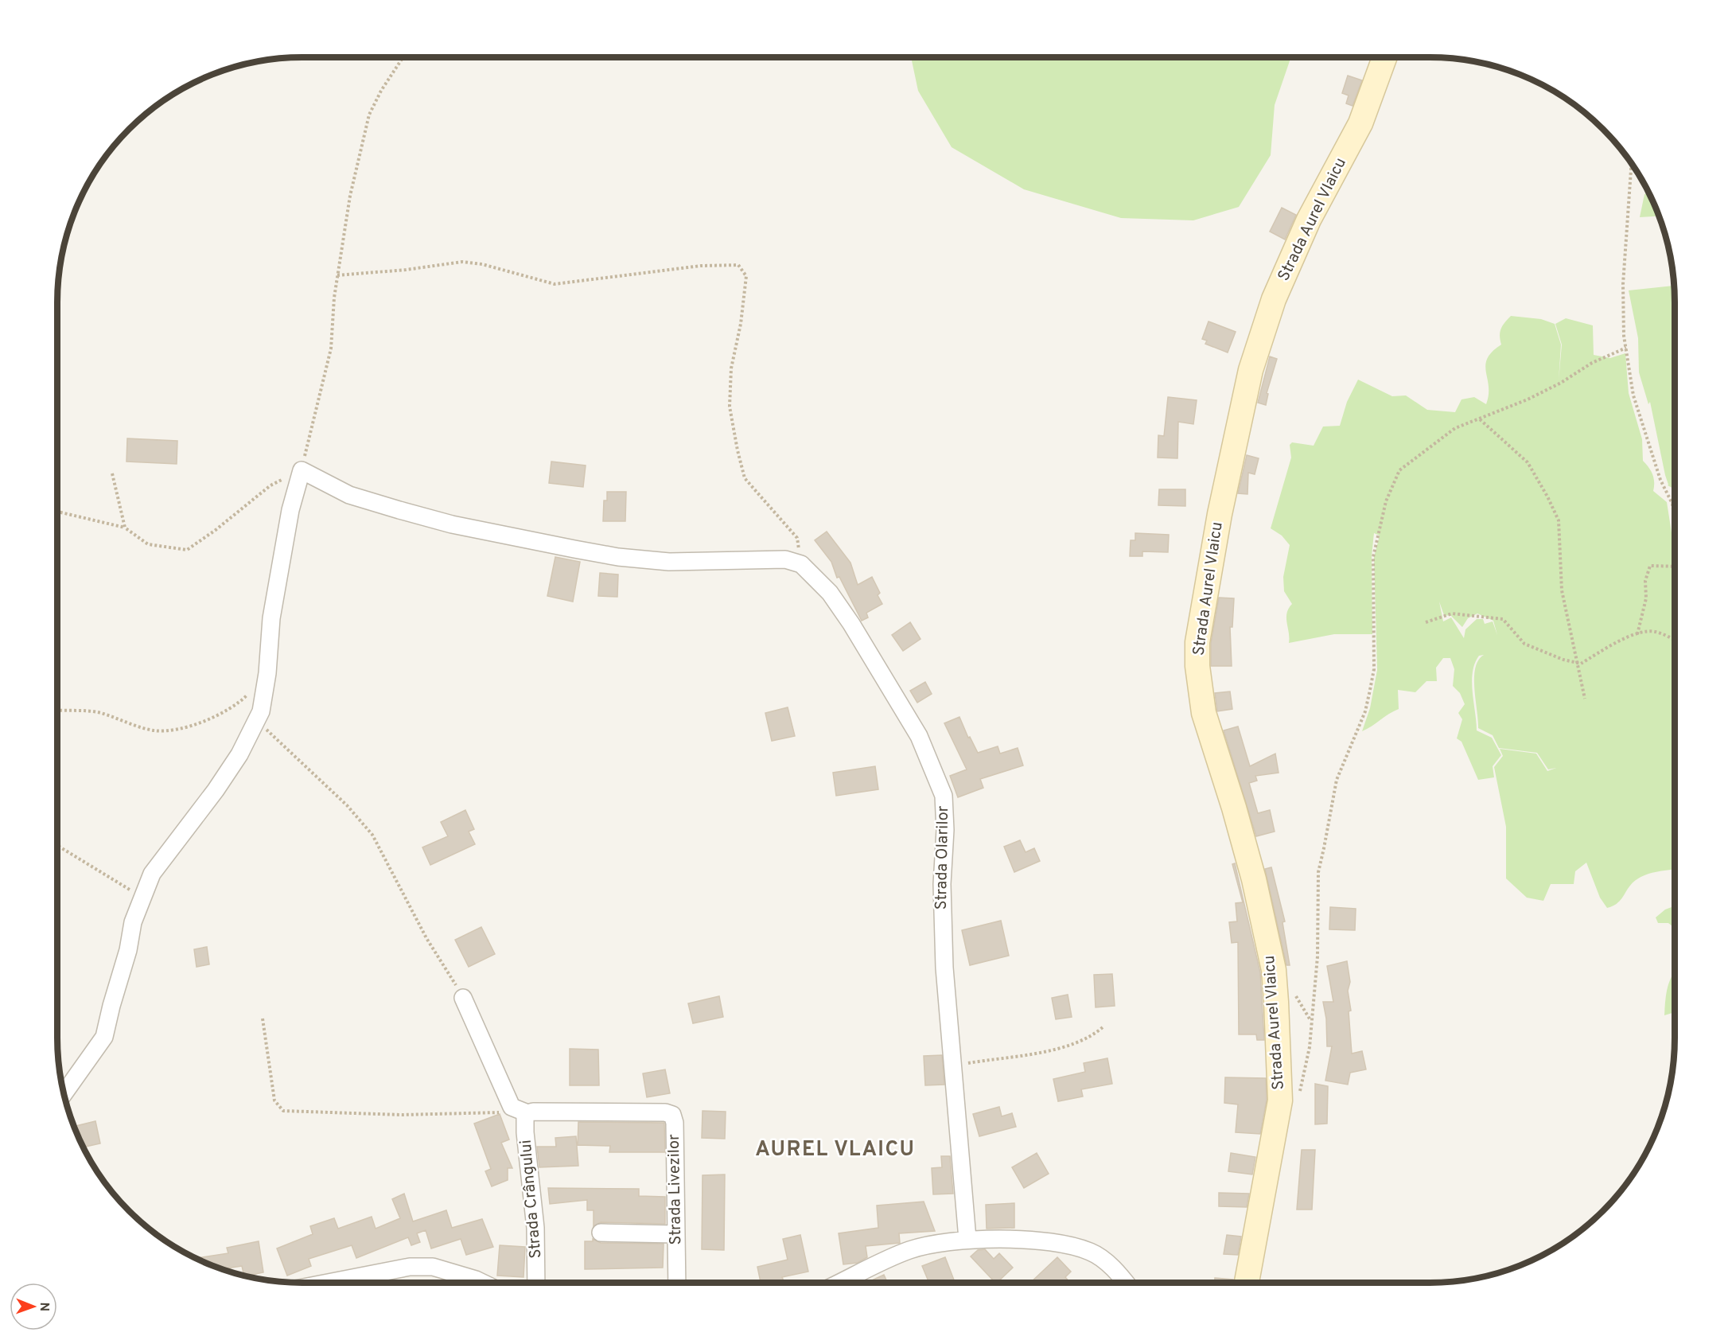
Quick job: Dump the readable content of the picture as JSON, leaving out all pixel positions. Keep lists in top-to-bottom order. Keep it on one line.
{"streets":{"street":["Strada Aurel Vlaicu","Strada Olarilor","Strada Livezilor","Strada Crângului"]},"crossings":[["Strada Livezilor","Strada Crângului"]],"districts":["AUREL VLAICU"],"north":"right"}
